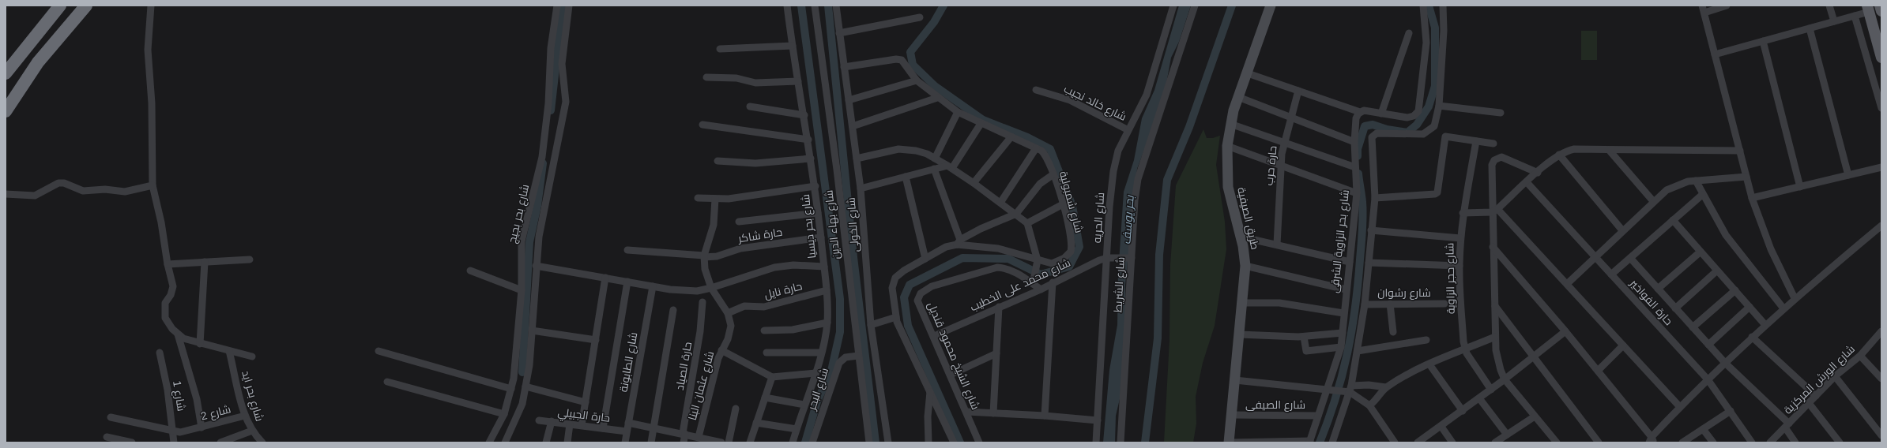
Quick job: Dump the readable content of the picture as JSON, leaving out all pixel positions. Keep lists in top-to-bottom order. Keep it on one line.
{"streets":{"street":["شارع خالد نجيب","حارة حرب","شارع شمبولية","شارع بحر بجيج","شارع الحريه","طريق الصيفية","شارع بهاء الدين","شارع الخولى","شارع بحر ديسيا","حارة شاكر","شارع بحر الزاوية الشرقى","شارع حجر الزاوية","شارع محمد على الخطيب","شارع الشريط","حارة نايل","شارع رشوان","حارة الفواخير","شارع الشيخ محمود قنديل","شارع الطابونة","حارة الصياد","شارع الورش المركزية","شارع عثمان البنا","شارع البحر","شارع 1","شارع بحر ايد","شارع الصيفى","شارع 2","حارة الجبيلي"]},"crossings":[["شارع خالد نجيب","شارع الحريه"],["شارع شمبولية","شارع الخولى"],["شارع الحريه","شارع محمد على الخطيب"],["طريق الصيفية","شارع الصيفى"],["شارع بهاء الدين","شارع البحر"],["شارع بحر ديسيا","حارة شاكر"],["شارع بحر ديسيا","حارة نايل"],["حارة شاكر","شارع عثمان البنا"],["شارع بحر الزاوية الشرقى","شارع الصيفى"],["شارع محمد على الخطيب","شارع الشريط"],["شارع محمد على الخطيب","شارع الشيخ محمود قنديل"],["حارة نايل","شارع عثمان البنا"],["شارع الطابونة","حارة الجبيلي"],["شارع 1","شارع 2"],["شارع بحر ايد","شارع 2"]],"water":["بحر يوسف"]}
